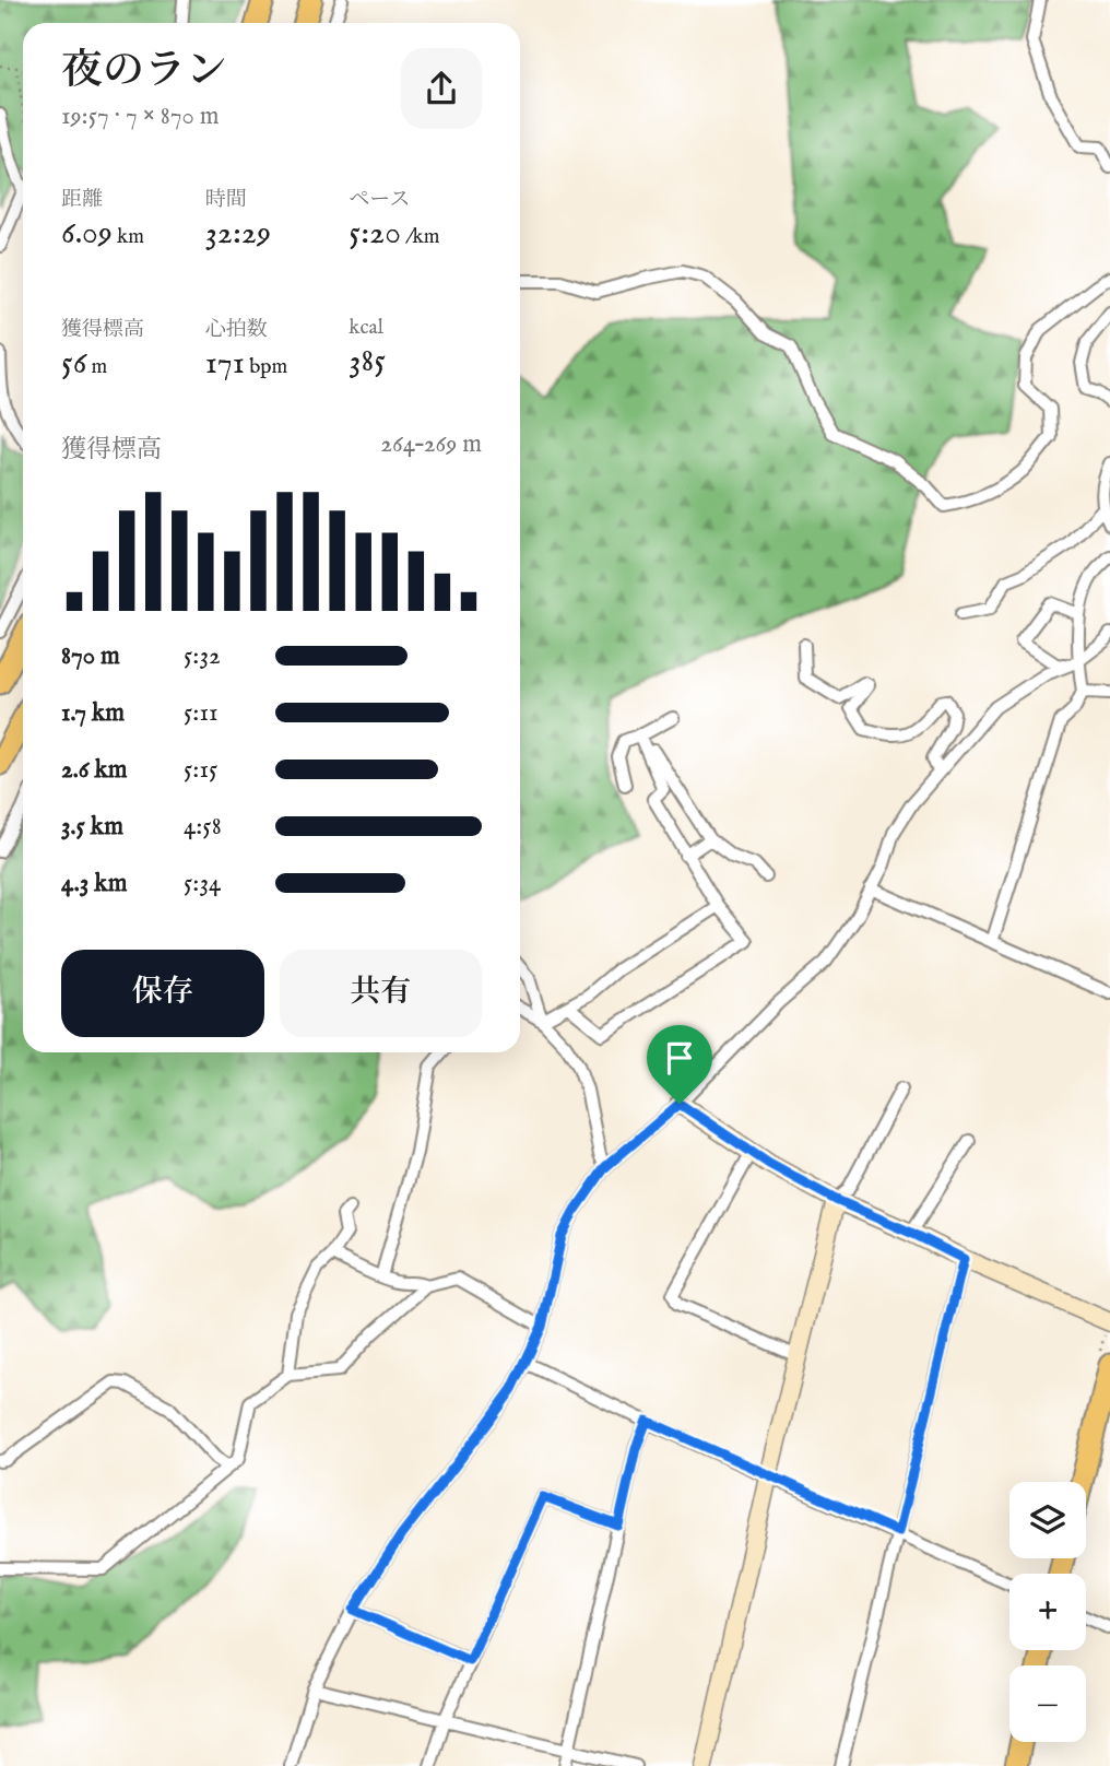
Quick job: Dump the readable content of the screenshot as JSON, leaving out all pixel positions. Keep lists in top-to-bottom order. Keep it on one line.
{"page":{"heading":["夜のラン","19:57 · 7 × 870 m"],"stats":[["距離","6.09 km"],["時間","32:29"],["ペース","5:20 /km"],["獲得標高","56 m"],["心拍数","171 bpm"],["kcal","385"]],"chart":["獲得標高","264–269 m"],"list":[{"name":"870 m","note":"5:32"},{"name":"1.7 km","note":"5:11"},{"name":"2.6 km","note":"5:15"},{"name":"3.5 km","note":"4:58"},{"name":"4.3 km","note":"5:34"}],"buttons":["保存","共有"],"map_buttons":["+","−"]}}
